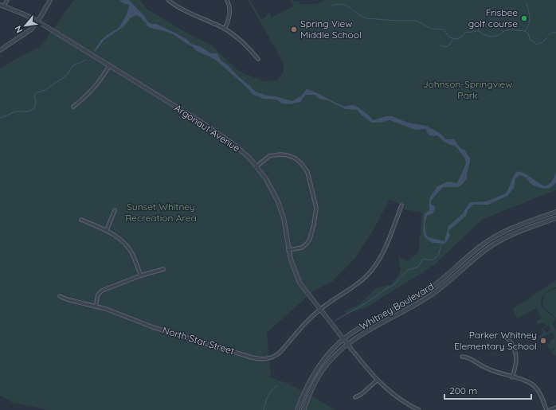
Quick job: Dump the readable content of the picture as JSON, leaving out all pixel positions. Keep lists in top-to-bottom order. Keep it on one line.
{"streets":{"street":["Argonaut Avenue","Whitney Boulevard","North Star Street"]},"crossings":[["Argonaut Avenue","Whitney Boulevard"],["Argonaut Avenue","North Star Street"]],"parks":["Johnson-Springview Park","Sunset Whitney Recreation Area"],"places":["Frisbee golf course","Spring View Middle School","Parker Whitney Elementary School"],"scale_bar":"200 m","north":"bottom left"}
